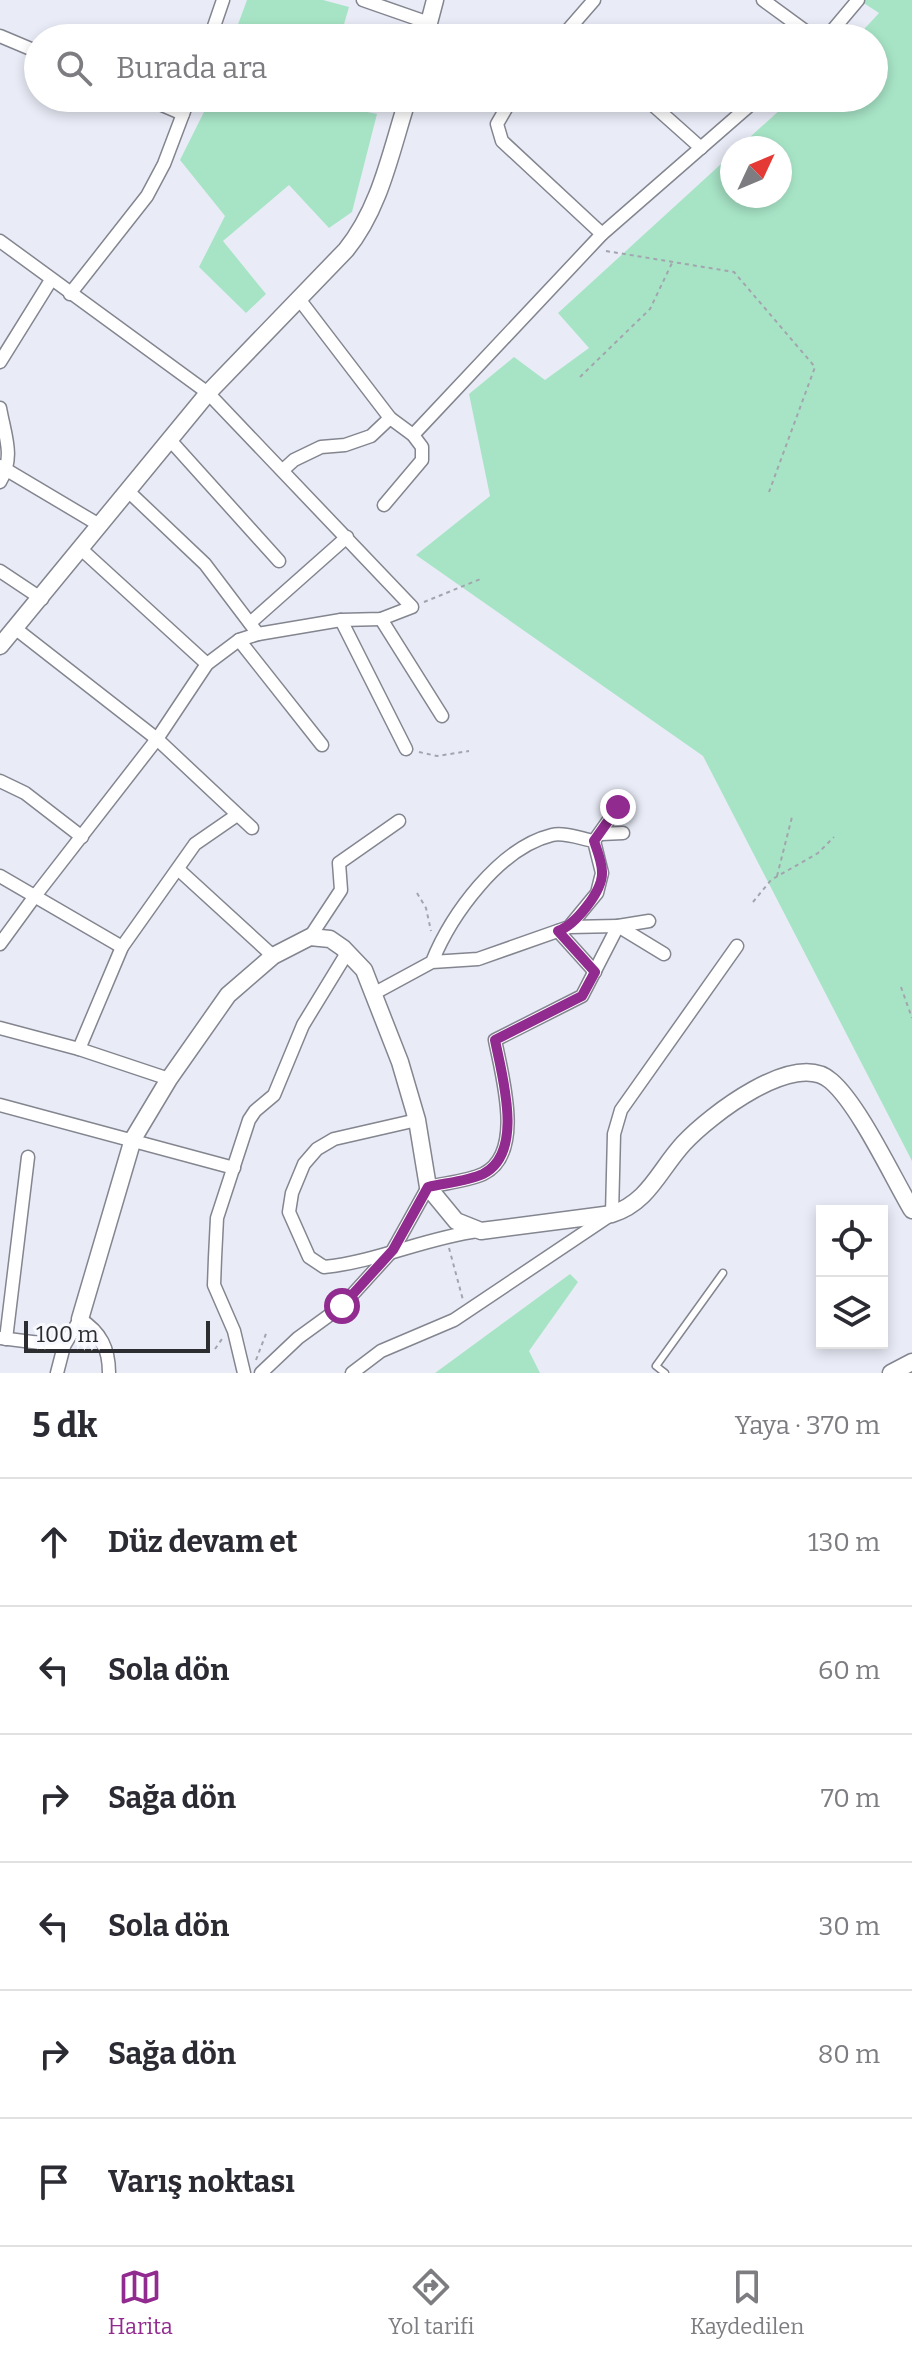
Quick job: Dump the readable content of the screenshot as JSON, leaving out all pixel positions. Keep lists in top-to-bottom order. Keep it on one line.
{"scale_bar":"100 m","north":"top right","page":{"search":"Burada ara","scale":"100 m","heading":["5 dk","Yaya · 370 m"],"list":[["Düz devam et","130 m"],["Sola dön","60 m"],["Sağa dön","70 m"],["Sola dön","30 m"],["Sağa dön","80 m"],"Varış noktası"],"nav":["Harita","Yol tarifi","Kaydedilen"]}}
